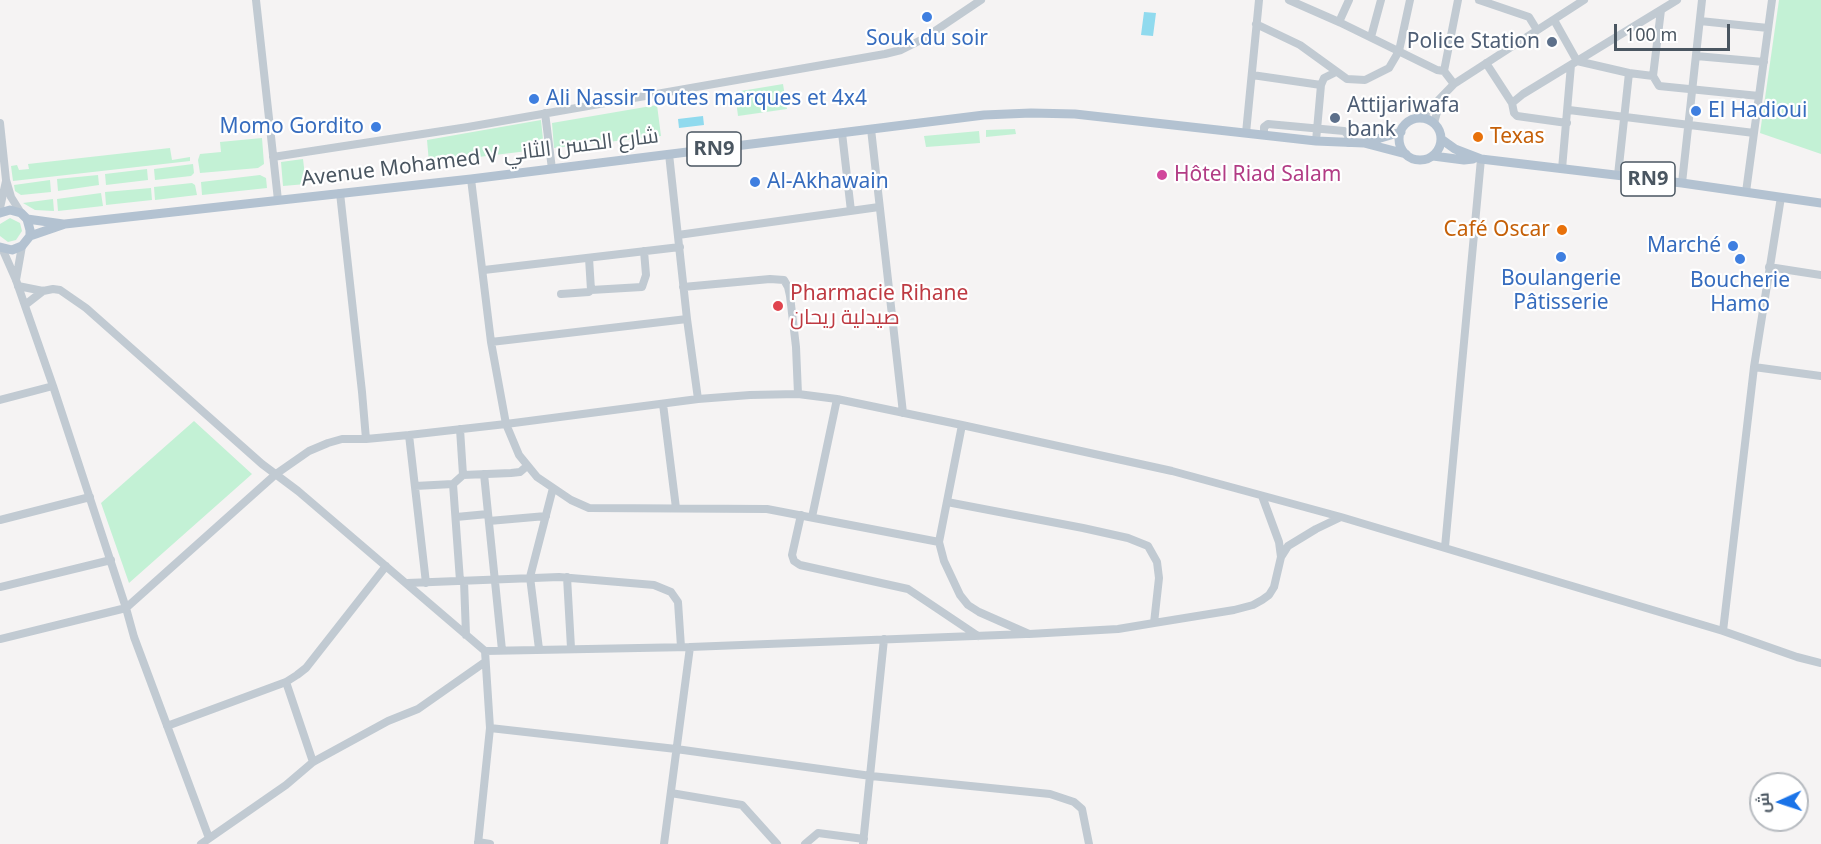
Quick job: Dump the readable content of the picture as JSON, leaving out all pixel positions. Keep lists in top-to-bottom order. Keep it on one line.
{"streets":{"main road":["RN9","Avenue Mohamed V شارع الحسن الثاني"]},"crossings":[["RN9","Avenue Mohamed V شارع الحسن الثاني"]],"places":["Souk du soir","Police Station","Ali Nassir Toutes marques et 4x4","El Hadioui","Attijariwafa bank","Momo Gordito","Texas","Hôtel Riad Salam","Al-Akhawain","Café Oscar","Marché","Boulangerie Pâtisserie","Boucherie Hamo","Pharmacie Rihane صيدلية ريحان"],"scale_bar":"100 m","north":"left"}
